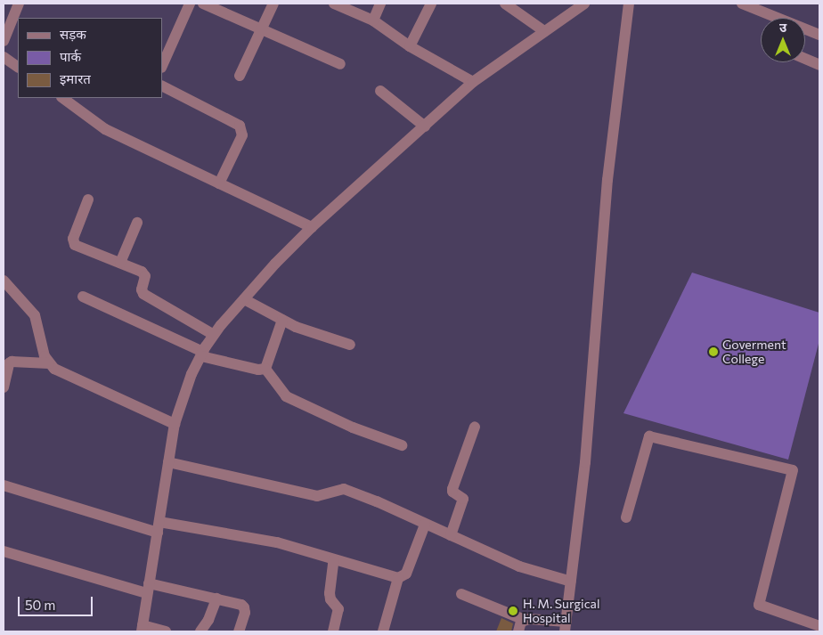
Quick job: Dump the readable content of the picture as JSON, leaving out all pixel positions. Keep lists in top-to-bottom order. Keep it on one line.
{"places":["Goverment College","H. M. Surgical Hospital"],"legend":["सड़क","पार्क","इमारत"],"scale_bar":"50 m","north":"top"}
